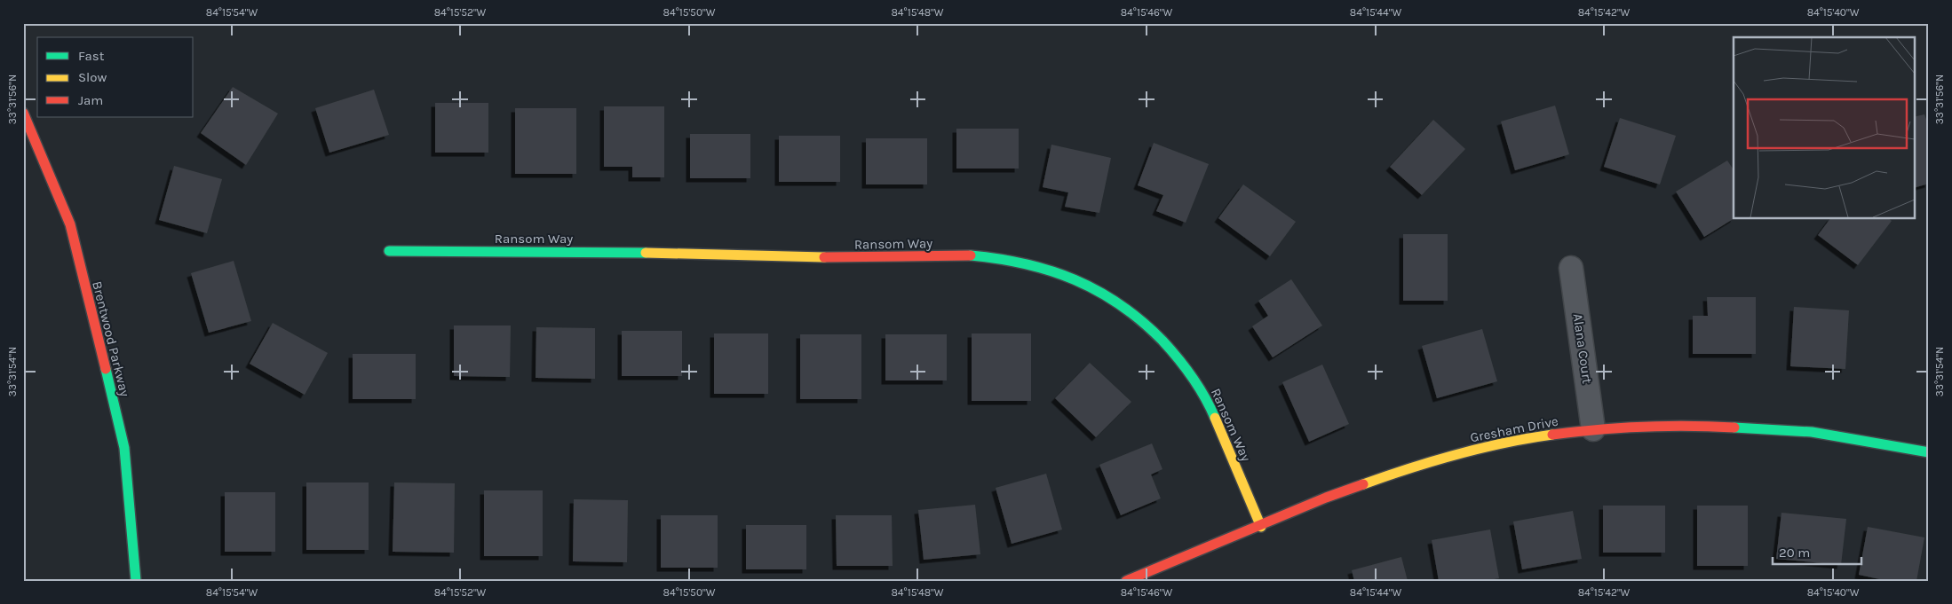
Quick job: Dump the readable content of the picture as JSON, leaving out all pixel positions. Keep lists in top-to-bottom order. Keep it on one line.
{"streets":{"street":["Ransom Way","Brentwood Parkway","Alana Court","Gresham Drive"]},"crossings":[["Ransom Way","Gresham Drive"],["Alana Court","Gresham Drive"]],"legend":["Fast","Slow","Jam"],"scale_bar":"20 m","coordinates":["84°15'54\"W","84°15'52\"W","84°15'50\"W","84°15'48\"W","84°15'46\"W","84°15'44\"W","84°15'42\"W","84°15'40\"W","33°31'56\"N","33°31'54\"N"]}
